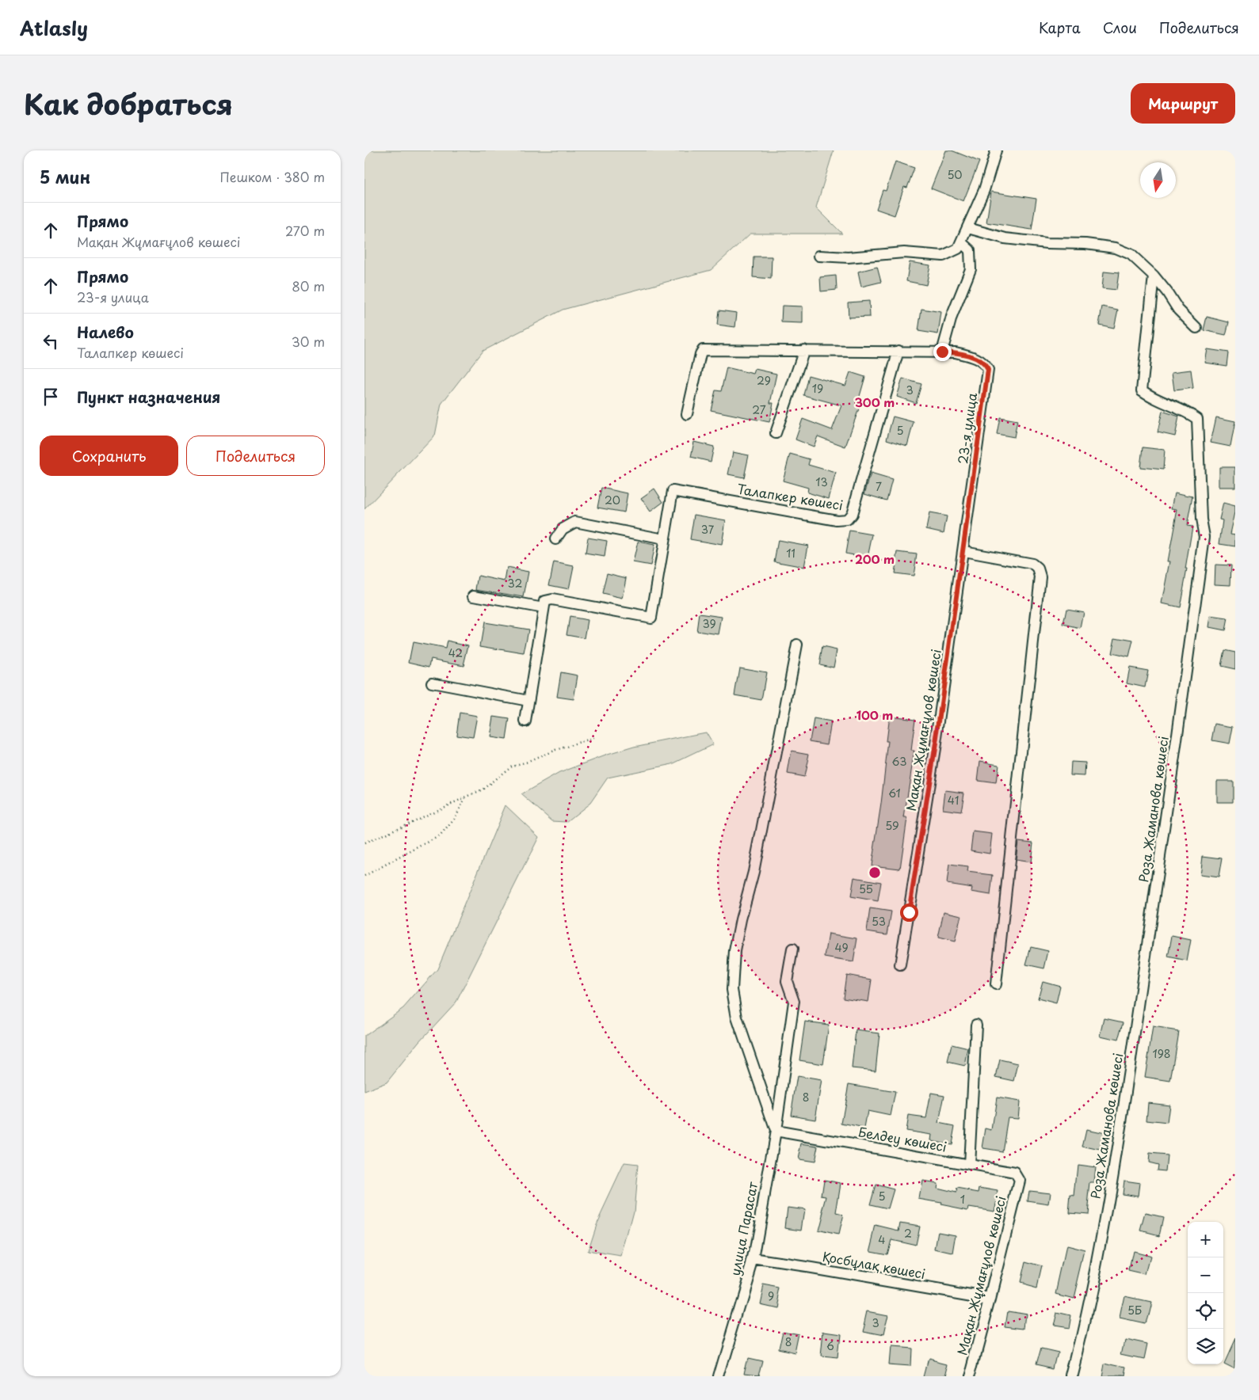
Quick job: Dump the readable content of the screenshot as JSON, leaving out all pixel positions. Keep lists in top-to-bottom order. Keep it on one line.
{"streets":{"street":["23-я улица","Талапкер көшесі","Мақан Жұмағұлов көшесі","Роза Жаманова көшесі","Белдеу көшесі","улица Парасат","Қосбұлақ көшесі"]},"crossings":[["23-я улица","Мақан Жұмағұлов көшесі"],["Мақан Жұмағұлов көшесі","Белдеу көшесі"],["Мақан Жұмағұлов көшесі","Қосбұлақ көшесі"],["Белдеу көшесі","улица Парасат"],["улица Парасат","Қосбұлақ көшесі"]],"house_numbers":["50","29","19","3","27","5","13","7","20","37","11","32","39","42","63","61","41","59","55","53","49","198","8","5","1","2","4","9","5Б","3","8","6"],"north":"bottom","page":{"header":"Atlasly","nav":["Карта","Слои","Поделиться"],"title":"Как добраться","buttons":["Маршрут",["Сохранить","Поделиться"]],"heading":["5 мин","Пешком · 380 m"],"list":[["Прямо","Мақан Жұмағұлов көшесі","270 m"],["Прямо","23-я улица","80 m"],["Налево","Талапкер көшесі","30 m"],"Пункт назначения"],"map_buttons":["+","−"]},"rings":["300 m","200 m","100 m"]}
